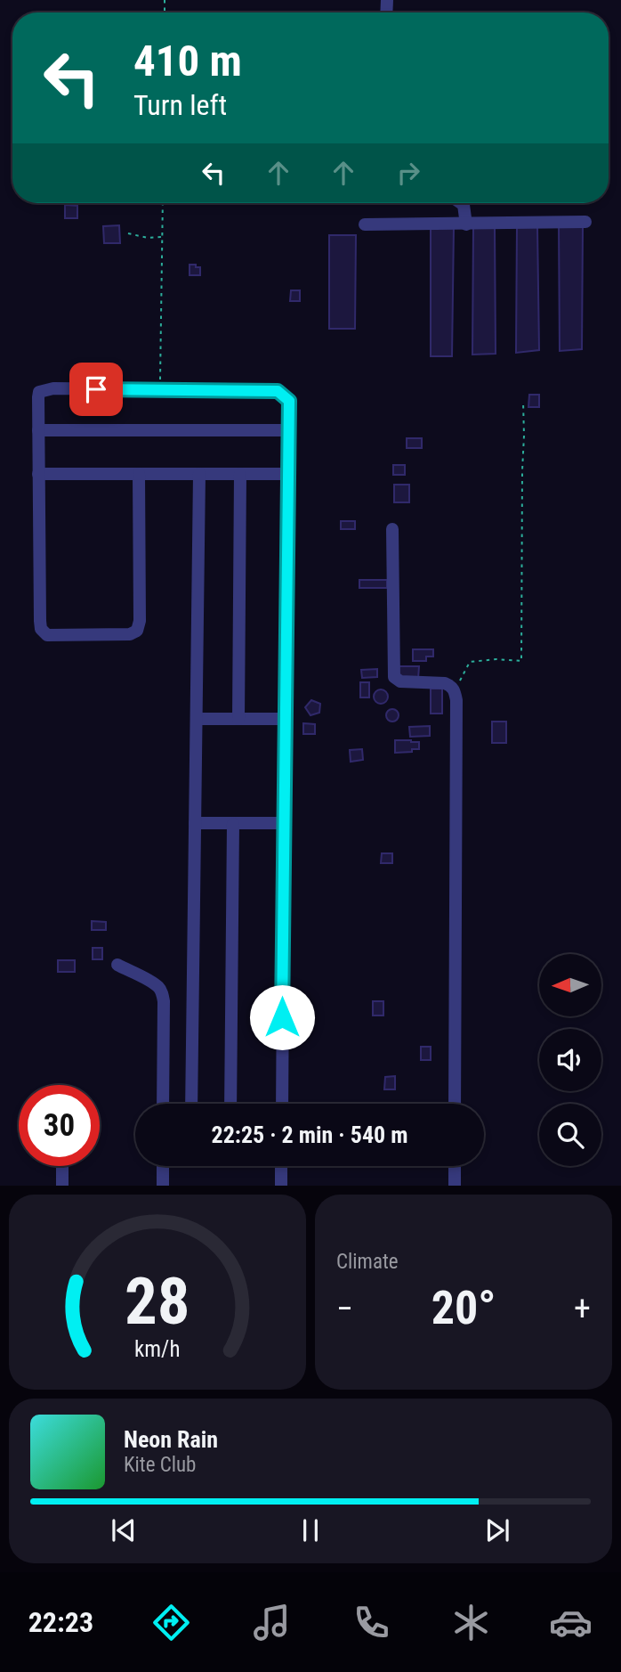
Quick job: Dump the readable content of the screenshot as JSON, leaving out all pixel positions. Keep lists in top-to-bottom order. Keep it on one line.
{"north":"left","page":{"turn":["410 m","Turn left"],"limit":"30","trip":"22:25 · 2 min · 540 m","tile":"Climate","heat":["−","20°","+"],"song":["Neon Rain","Kite Club"],"tabs":"22:23","gauge":["28","km/h"]}}
